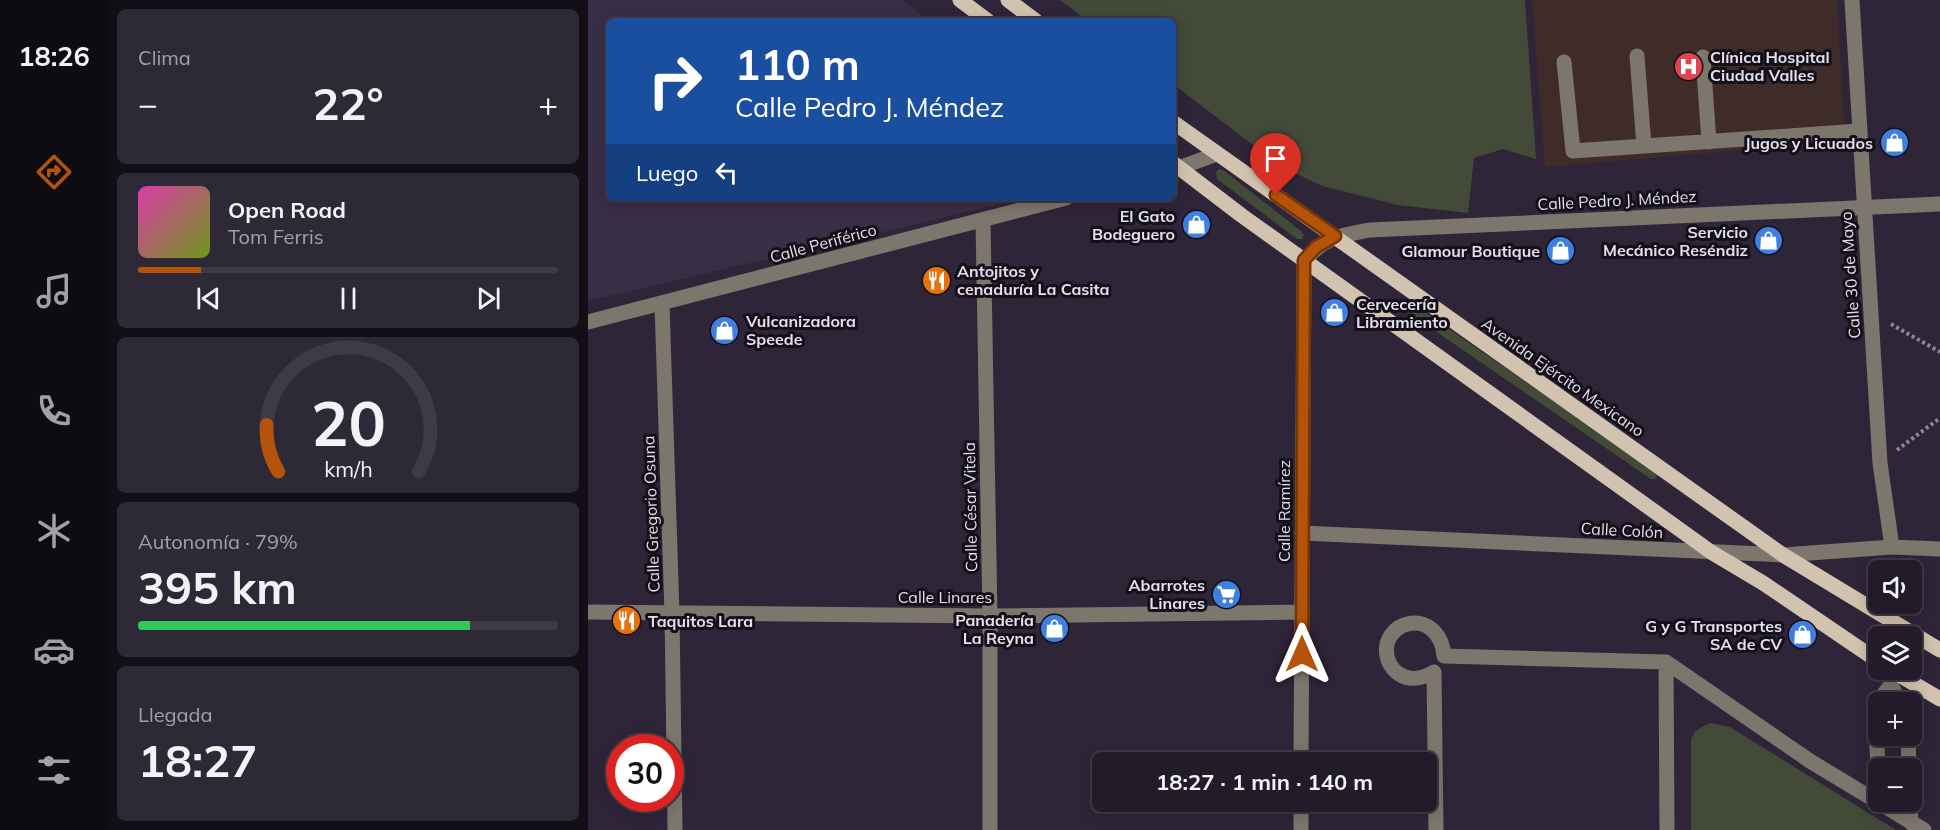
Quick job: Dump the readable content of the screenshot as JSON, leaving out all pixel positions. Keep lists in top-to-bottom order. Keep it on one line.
{"streets":{"main road":["Avenida Ejército Mexicano"],"street":["Calle Pedro J. Méndez","Calle Periférico","Calle 30 de Mayo","Calle César Vitela","Calle Ramírez","Calle Gregorio Osuna","Calle Colón","Calle Linares"]},"crossings":[["Calle Pedro J. Méndez","Calle 30 de Mayo"],["Calle Pedro J. Méndez","Avenida Ejército Mexicano"],["Calle Pedro J. Méndez","Calle Ramírez"],["Calle Periférico","Calle César Vitela"],["Calle Periférico","Calle Gregorio Osuna"],["Calle 30 de Mayo","Calle Colón"],["Avenida Ejército Mexicano","Calle Colón"],["Calle César Vitela","Calle Linares"],["Calle Ramírez","Calle Colón"],["Calle Ramírez","Calle Linares"],["Calle Gregorio Osuna","Calle Linares"]],"places":{"hospital":["Clínica Hospital Ciudad Valles"],"shop":["Jugos y Licuados","El Gato Bodeguero","Servicio Mecánico Reséndiz","Glamour Boutique","Cervecería Libramiento","Vulcanizadora Speede","Panadería La Reyna","G y G Transportes SA de CV"],"restaurant":["Antojitos y cenaduría La Casita","Taquitos Lara"],"supermarket":["Abarrotes Linares"]},"page":{"tabs":"18:26","tile":["Clima",["Autonomía · 79%","395 km"],["Llegada","18:27"]],"turn":["110 m","Calle Pedro J. Méndez"],"heat":["−","22°","+"],"then":"Luego","song":["Open Road","Tom Ferris"],"map_buttons":["+","−"],"limit":"30","trip":"18:27 · 1 min · 140 m","gauge":["20","km/h"]}}
